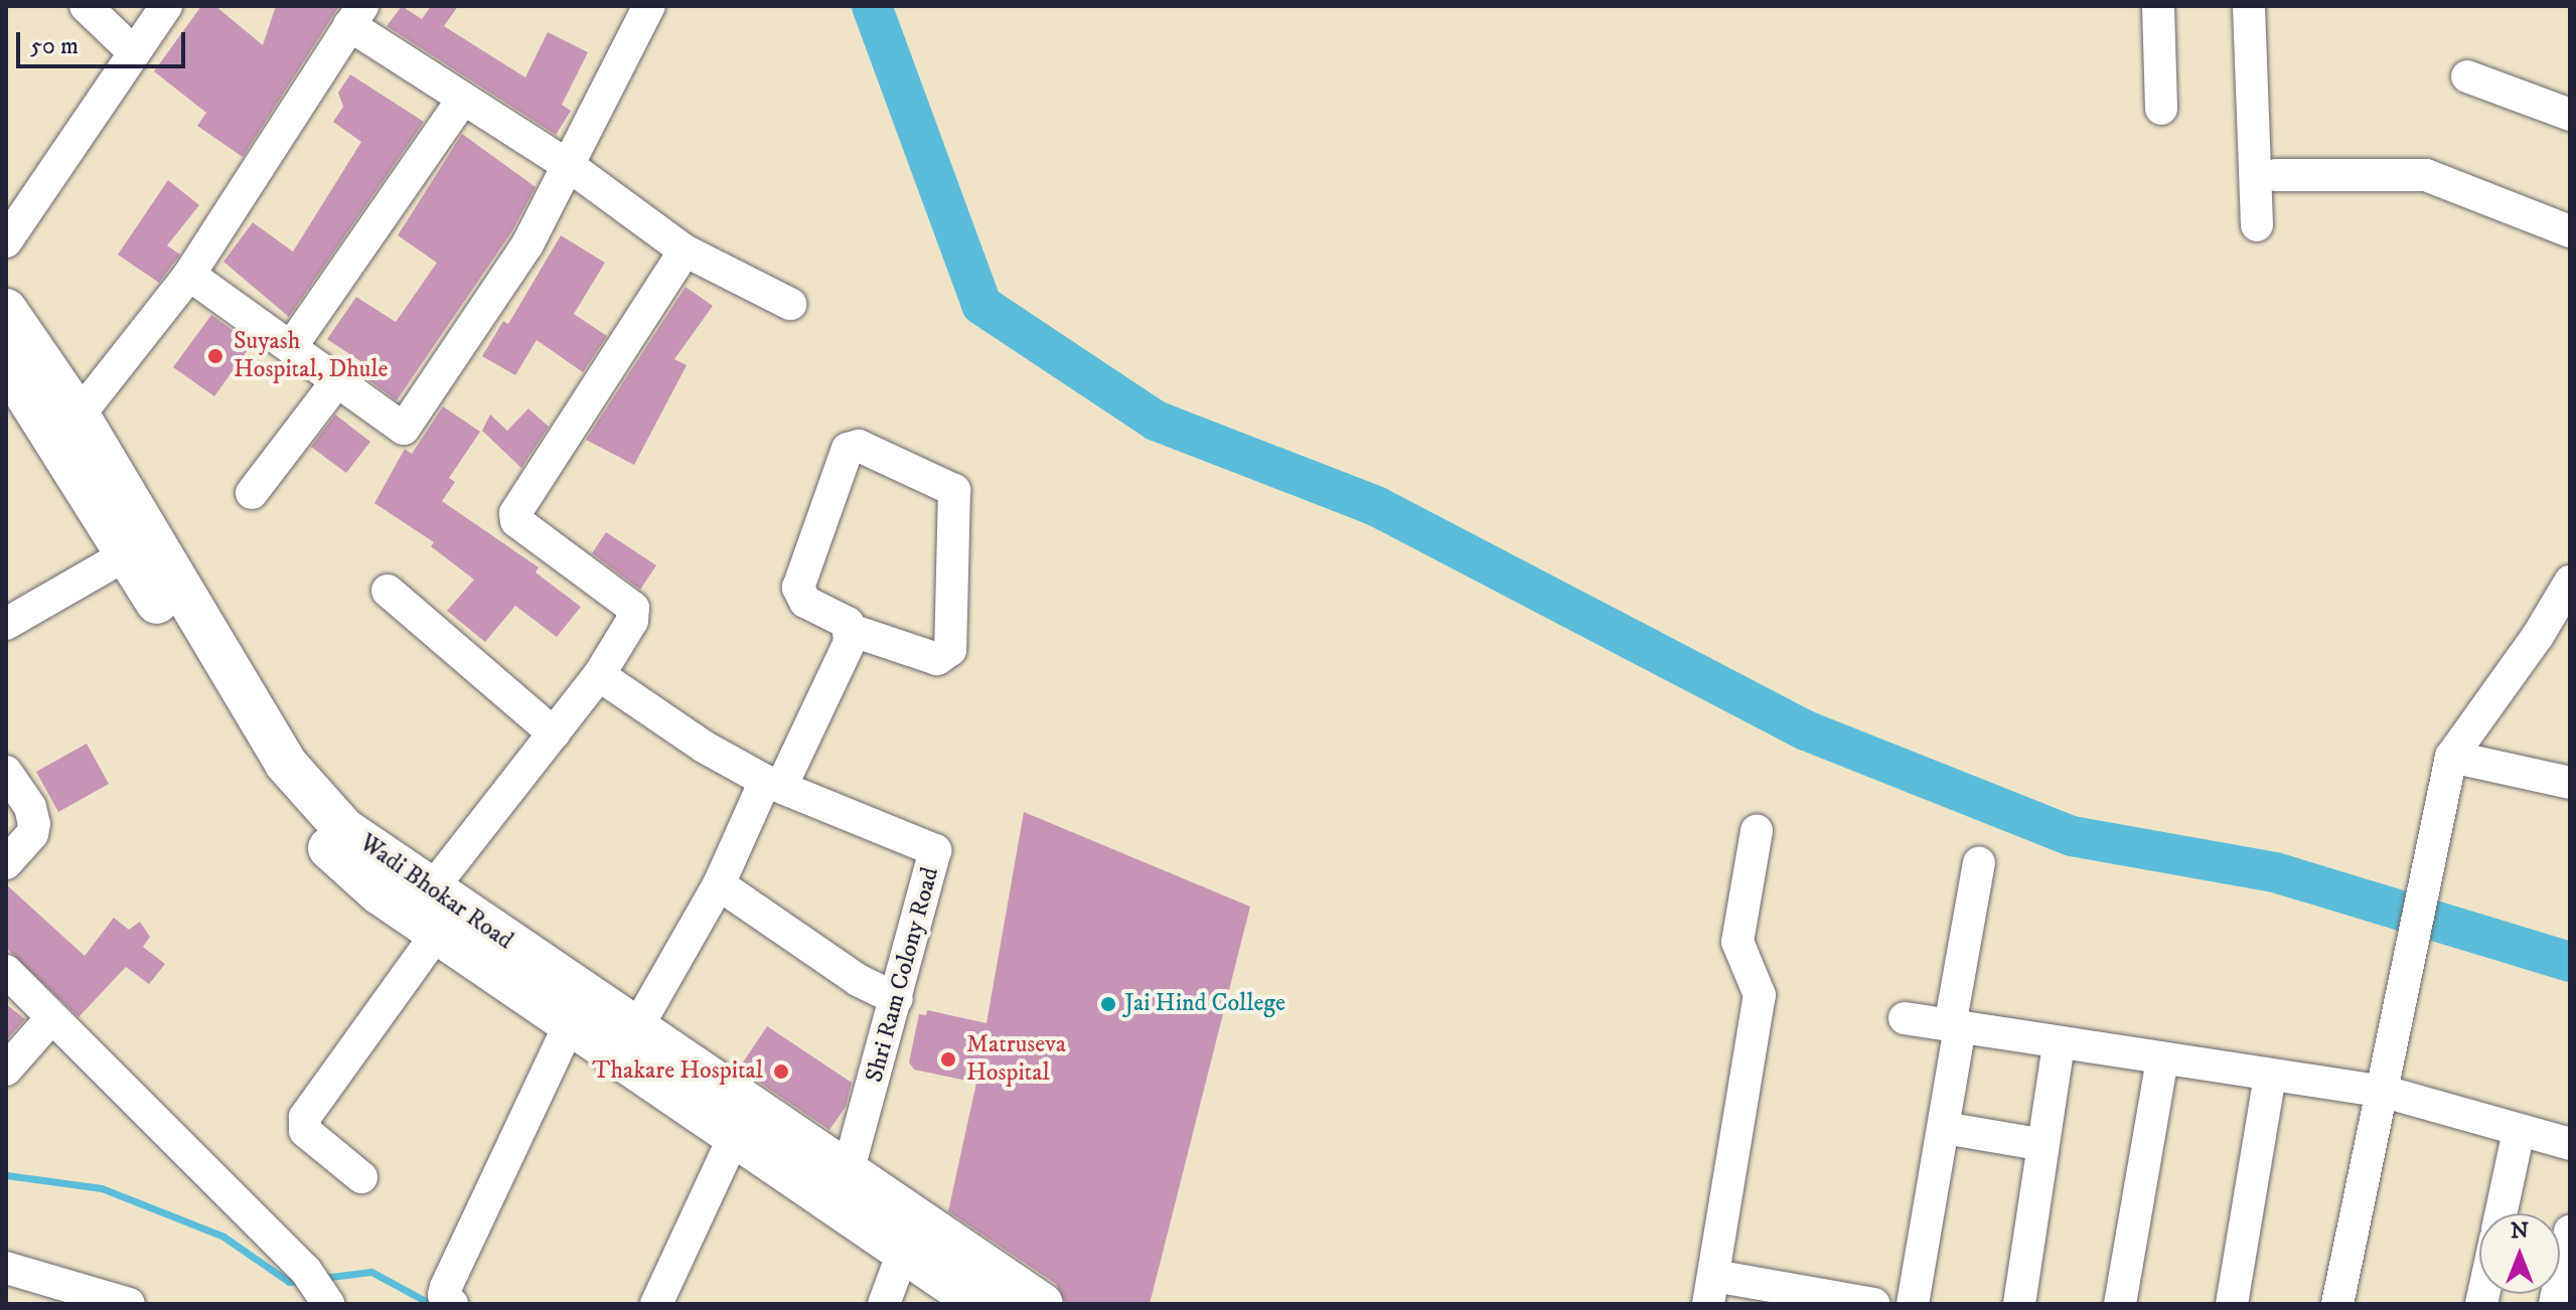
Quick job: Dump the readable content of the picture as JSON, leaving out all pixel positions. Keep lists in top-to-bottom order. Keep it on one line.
{"streets":{"main road":["Wadi Bhokar Road"],"street":["Shri Ram Colony Road"]},"crossings":[["Wadi Bhokar Road","Shri Ram Colony Road"]],"places":["Suyash Hospital, Dhule","Jai Hind College","Matruseva Hospital","Thakare Hospital"],"scale_bar":"50 m","north":"top"}
